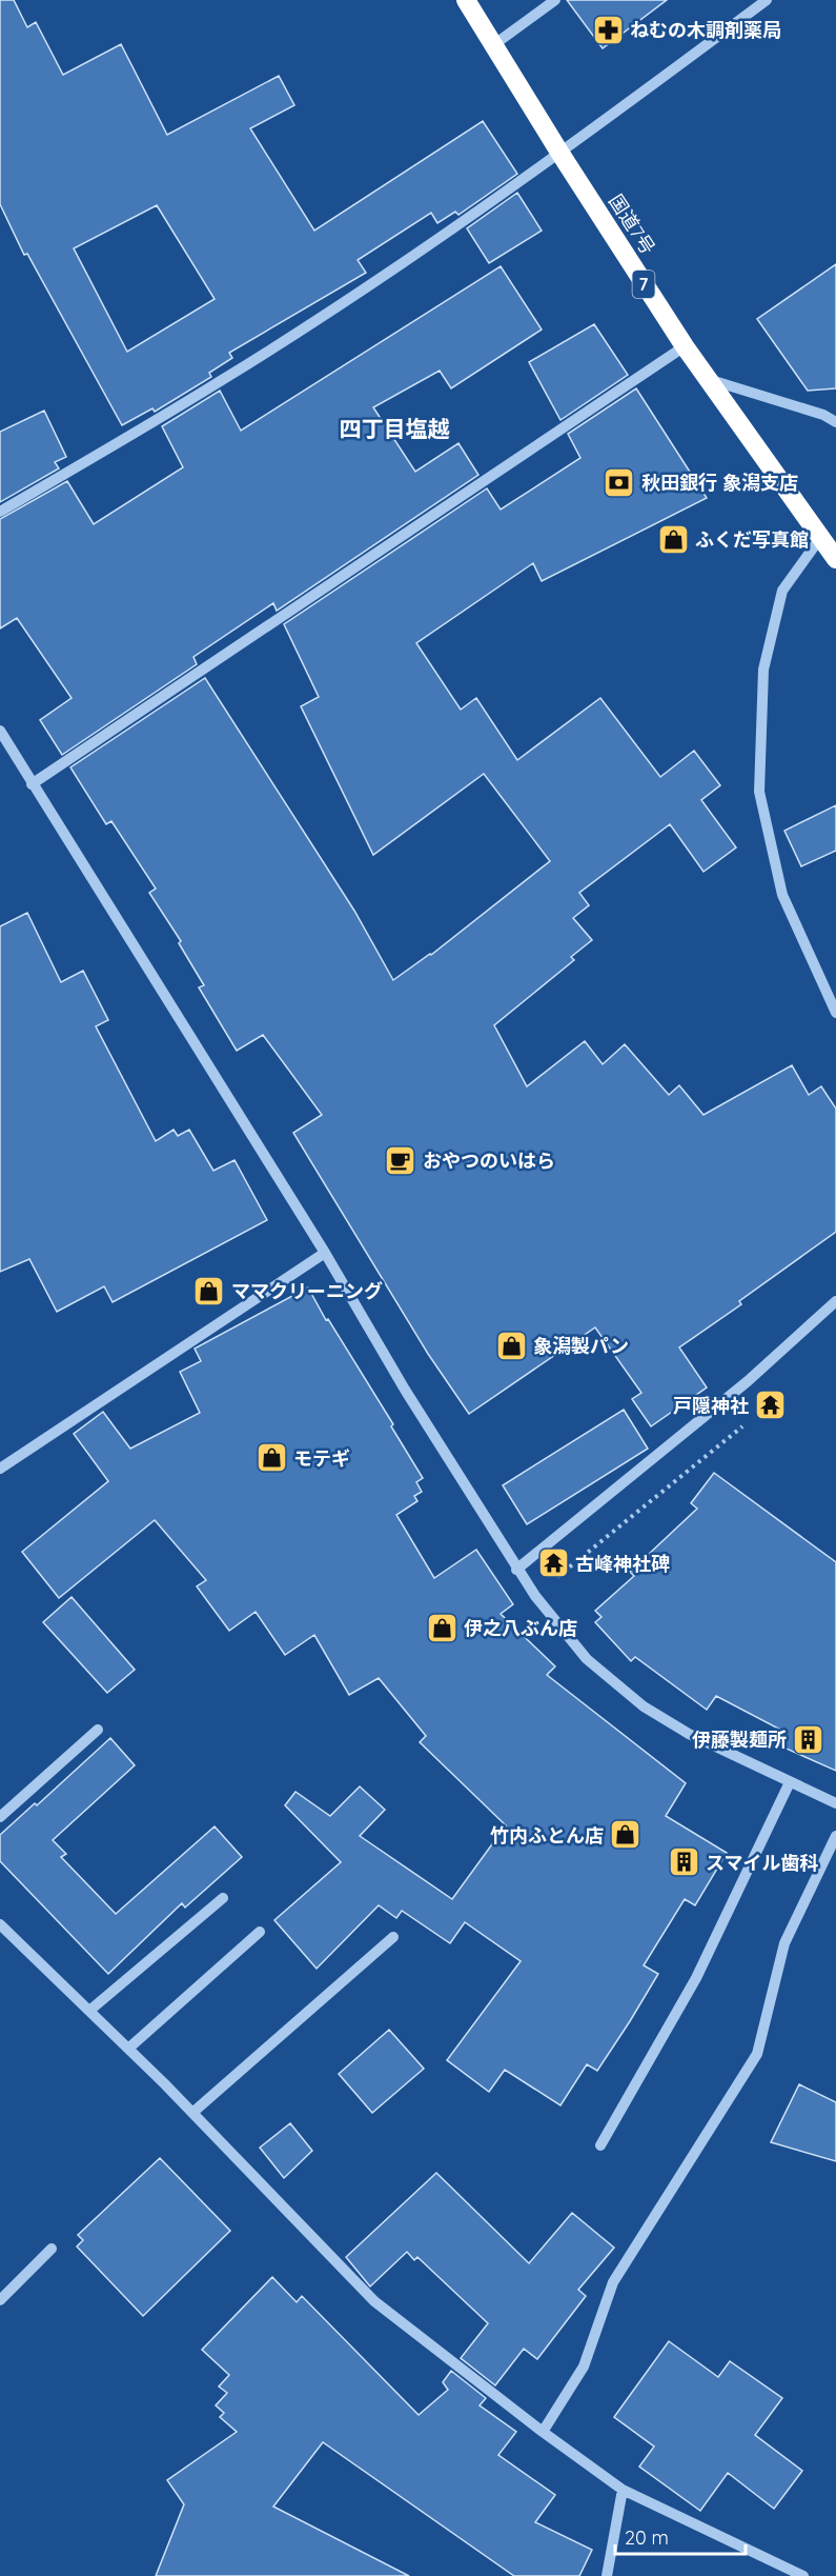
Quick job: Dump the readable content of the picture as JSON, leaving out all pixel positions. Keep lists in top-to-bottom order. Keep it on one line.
{"streets":{"highway":["国道7号","7"]},"districts":["四丁目塩越"],"places":{"pharmacy":["ねむの木調剤薬局"],"bank":["秋田銀行 象潟支店"],"shop":["ふくだ写真館","ママクリーニング","象潟製パン","モテギ","伊之八ぶん店","竹内ふとん店"],"cafe":["おやつのいはら"],"temple":["戸隠神社","古峰神社碑"],"building":["伊藤製麺所","スマイル歯科"]},"scale_bar":"20 m"}
